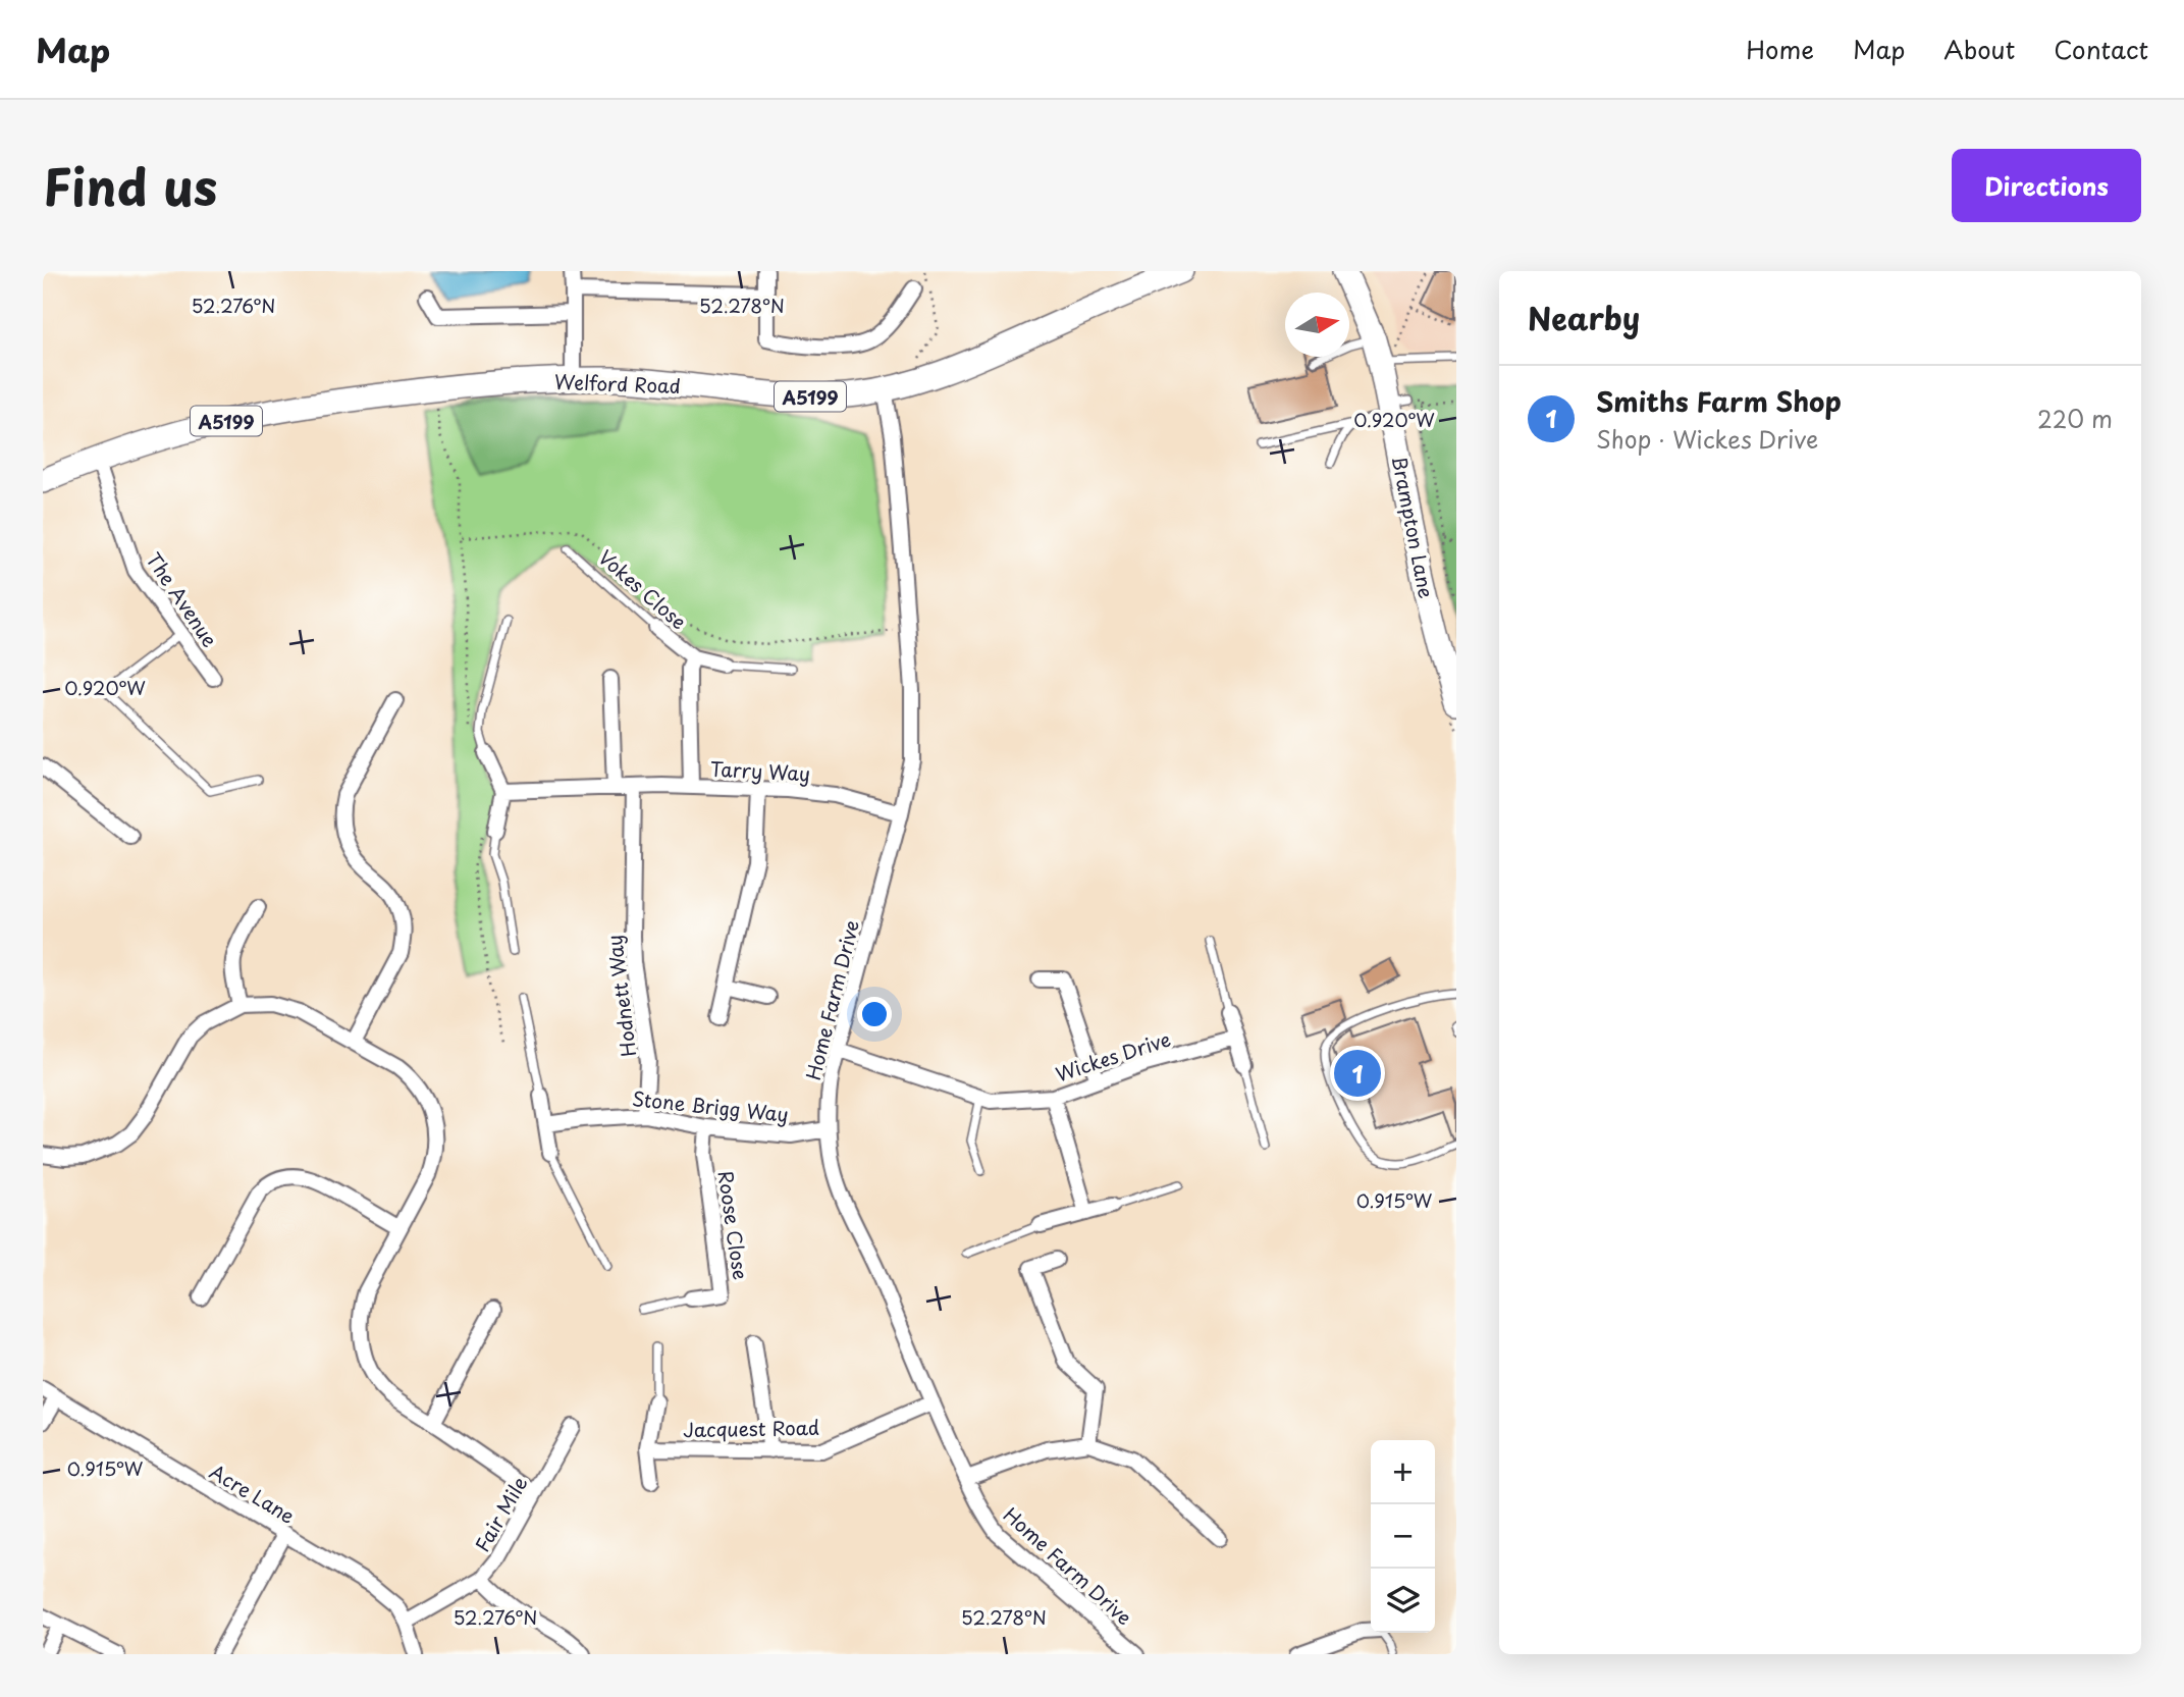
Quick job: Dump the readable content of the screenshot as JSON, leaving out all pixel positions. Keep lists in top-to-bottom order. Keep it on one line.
{"streets":{"main road":["Welford Road","A5199","Brampton Lane"],"street":["Vokes Close","The Avenue","Tarry Way","Hodnett Way","Home Farm Drive","Wickes Drive","Stone Brigg Way","Roose Close","Jacquest Road","Acre Lane","Fair Mile"]},"crossings":[["Welford Road","The Avenue"],["Welford Road","Home Farm Drive"],["Vokes Close","Tarry Way"],["Tarry Way","Hodnett Way"],["Tarry Way","Home Farm Drive"],["Hodnett Way","Stone Brigg Way"],["Home Farm Drive","Wickes Drive"],["Home Farm Drive","Stone Brigg Way"],["Home Farm Drive","Jacquest Road"],["Stone Brigg Way","Roose Close"],["Acre Lane","Fair Mile"]],"north":"right","page":{"header":"Map","nav":["Home","Map","About","Contact"],"title":"Find us","buttons":"Directions","heading":"Nearby","list":[{"mark":"1","name":"Smiths Farm Shop","note":"Shop · Wickes Drive","value":"220 m"}],"pins":"1","map_buttons":["+","−"]},"coordinates":["52.276°N","52.278°N","0.920°W","0.915°W"]}
